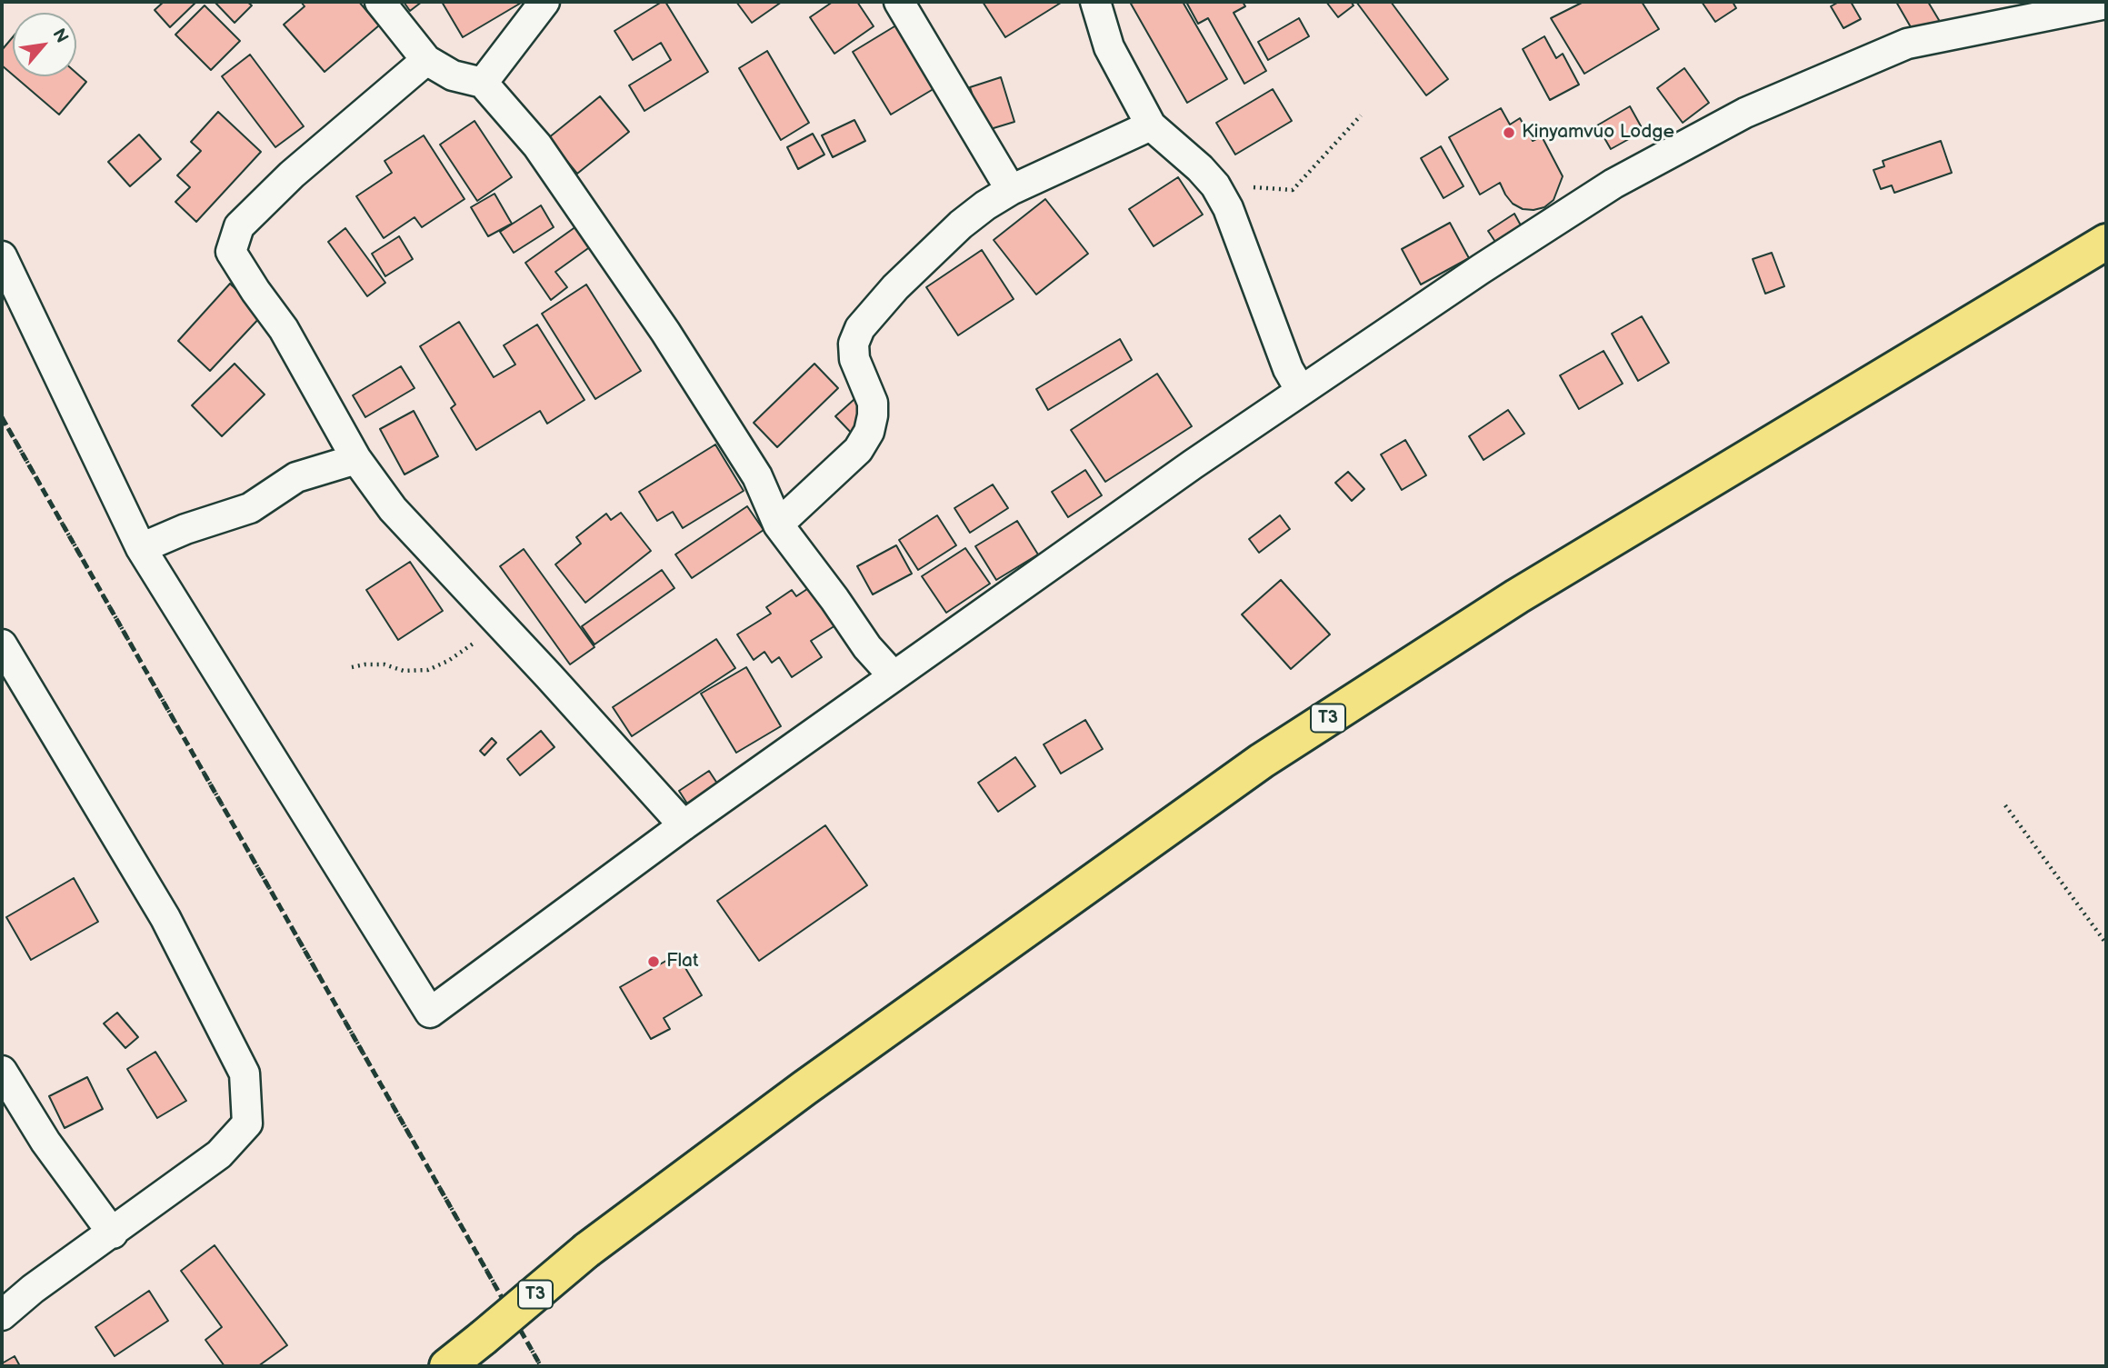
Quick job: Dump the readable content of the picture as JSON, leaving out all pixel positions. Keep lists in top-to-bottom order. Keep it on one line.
{"streets":{"highway":["T3"]},"places":["Kinyamvuo Lodge","Flat"],"north":"top right"}
